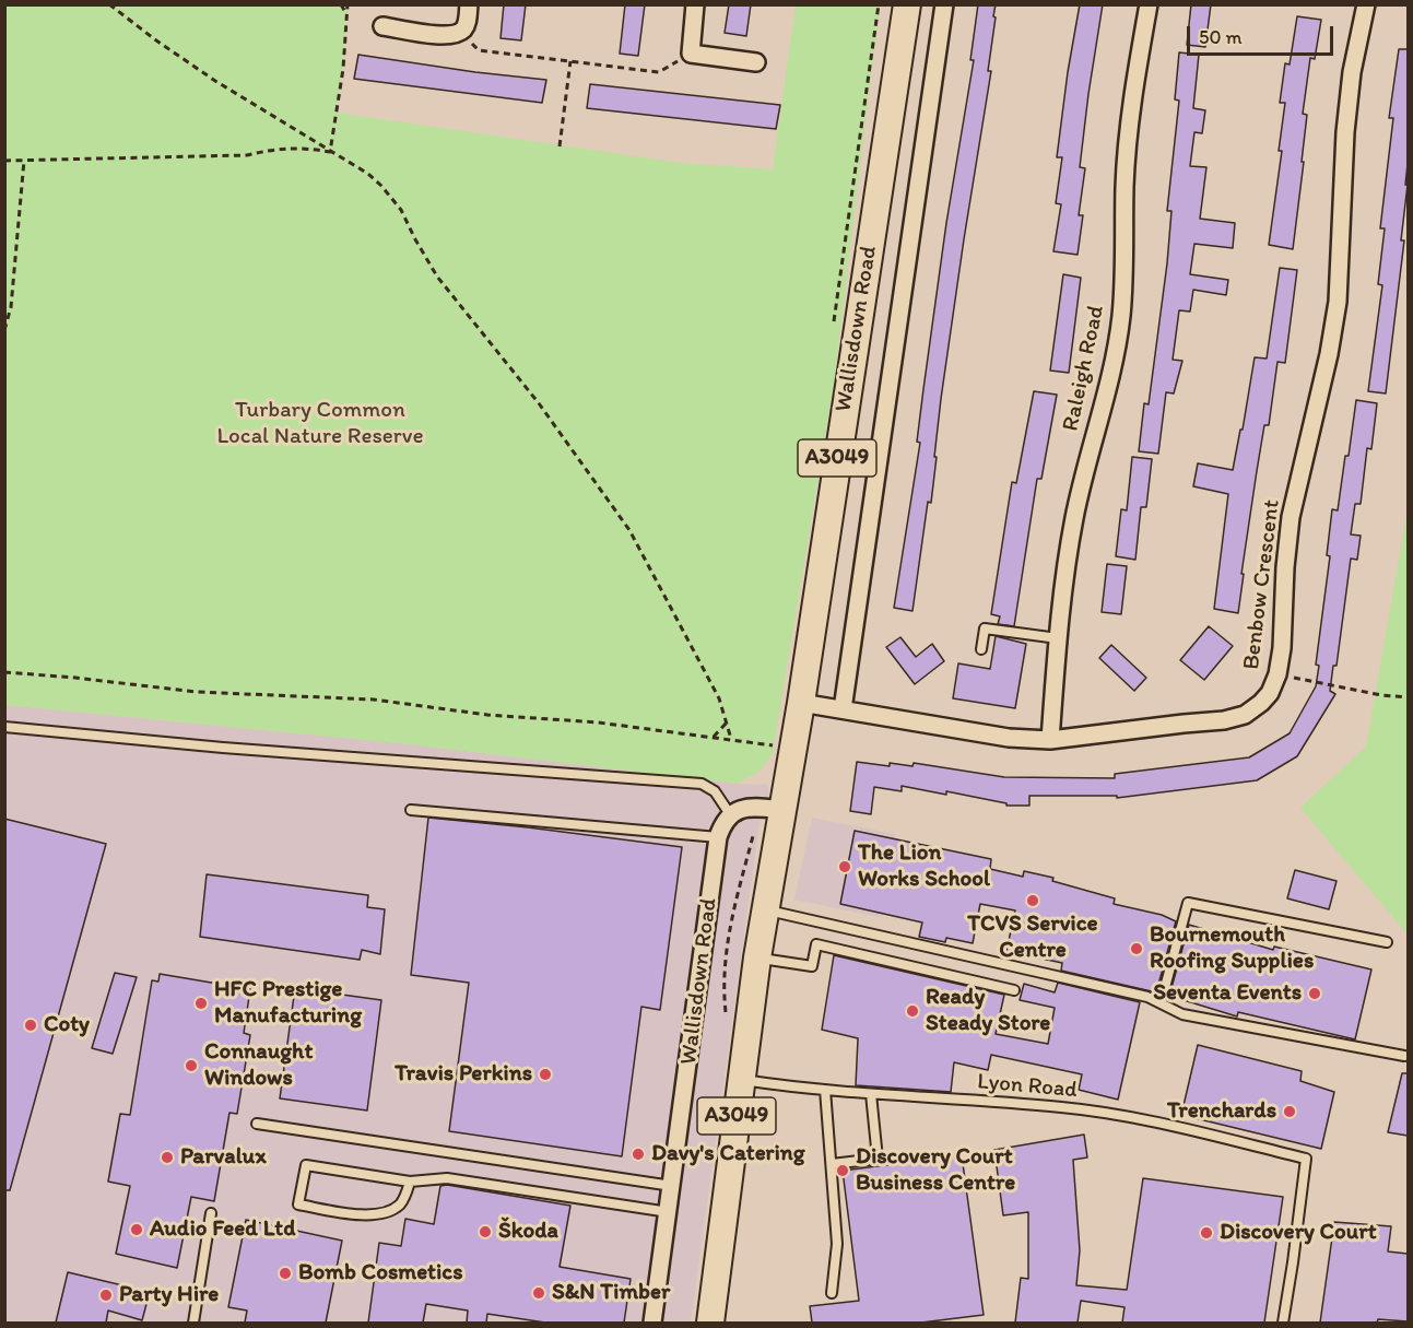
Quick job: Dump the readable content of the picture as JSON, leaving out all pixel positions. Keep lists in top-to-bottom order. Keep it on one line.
{"streets":{"main road":["Wallisdown Road","A3049"],"street":["Raleigh Road","Benbow Crescent"],"lane":["Lyon Road"]},"crossings":[["Wallisdown Road","Benbow Crescent"],["Wallisdown Road","Lyon Road"],["Raleigh Road","Benbow Crescent"]],"parks":["Turbary Common Local Nature Reserve"],"places":["The Lion Works School","TCVS Service Centre","Bournemouth Roofing Supplies","Seventa Events","HFC Prestige Manufacturing","Ready Steady Store","Coty","Connaught Windows","Travis Perkins","Trenchards","Davy's Catering","Parvalux","Discovery Court Business Centre","Audio Feed Ltd","Škoda","Discovery Court","Bomb Cosmetics","S&N Timber","Party Hire"],"scale_bar":"50 m"}
